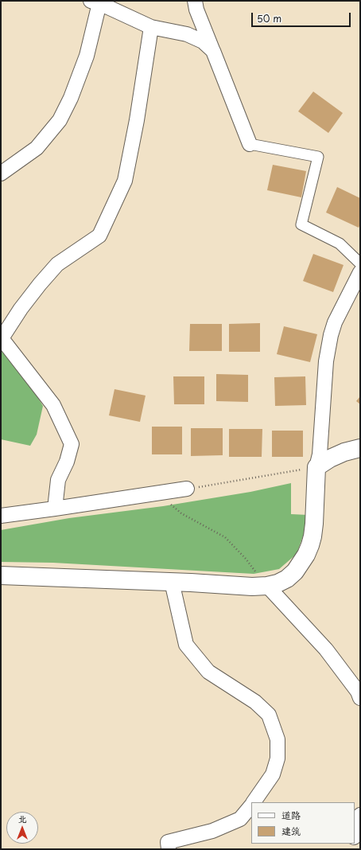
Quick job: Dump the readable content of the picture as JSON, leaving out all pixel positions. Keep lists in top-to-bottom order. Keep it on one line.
{"legend":["道路","建筑"],"scale_bar":"50 m","north":"top"}
